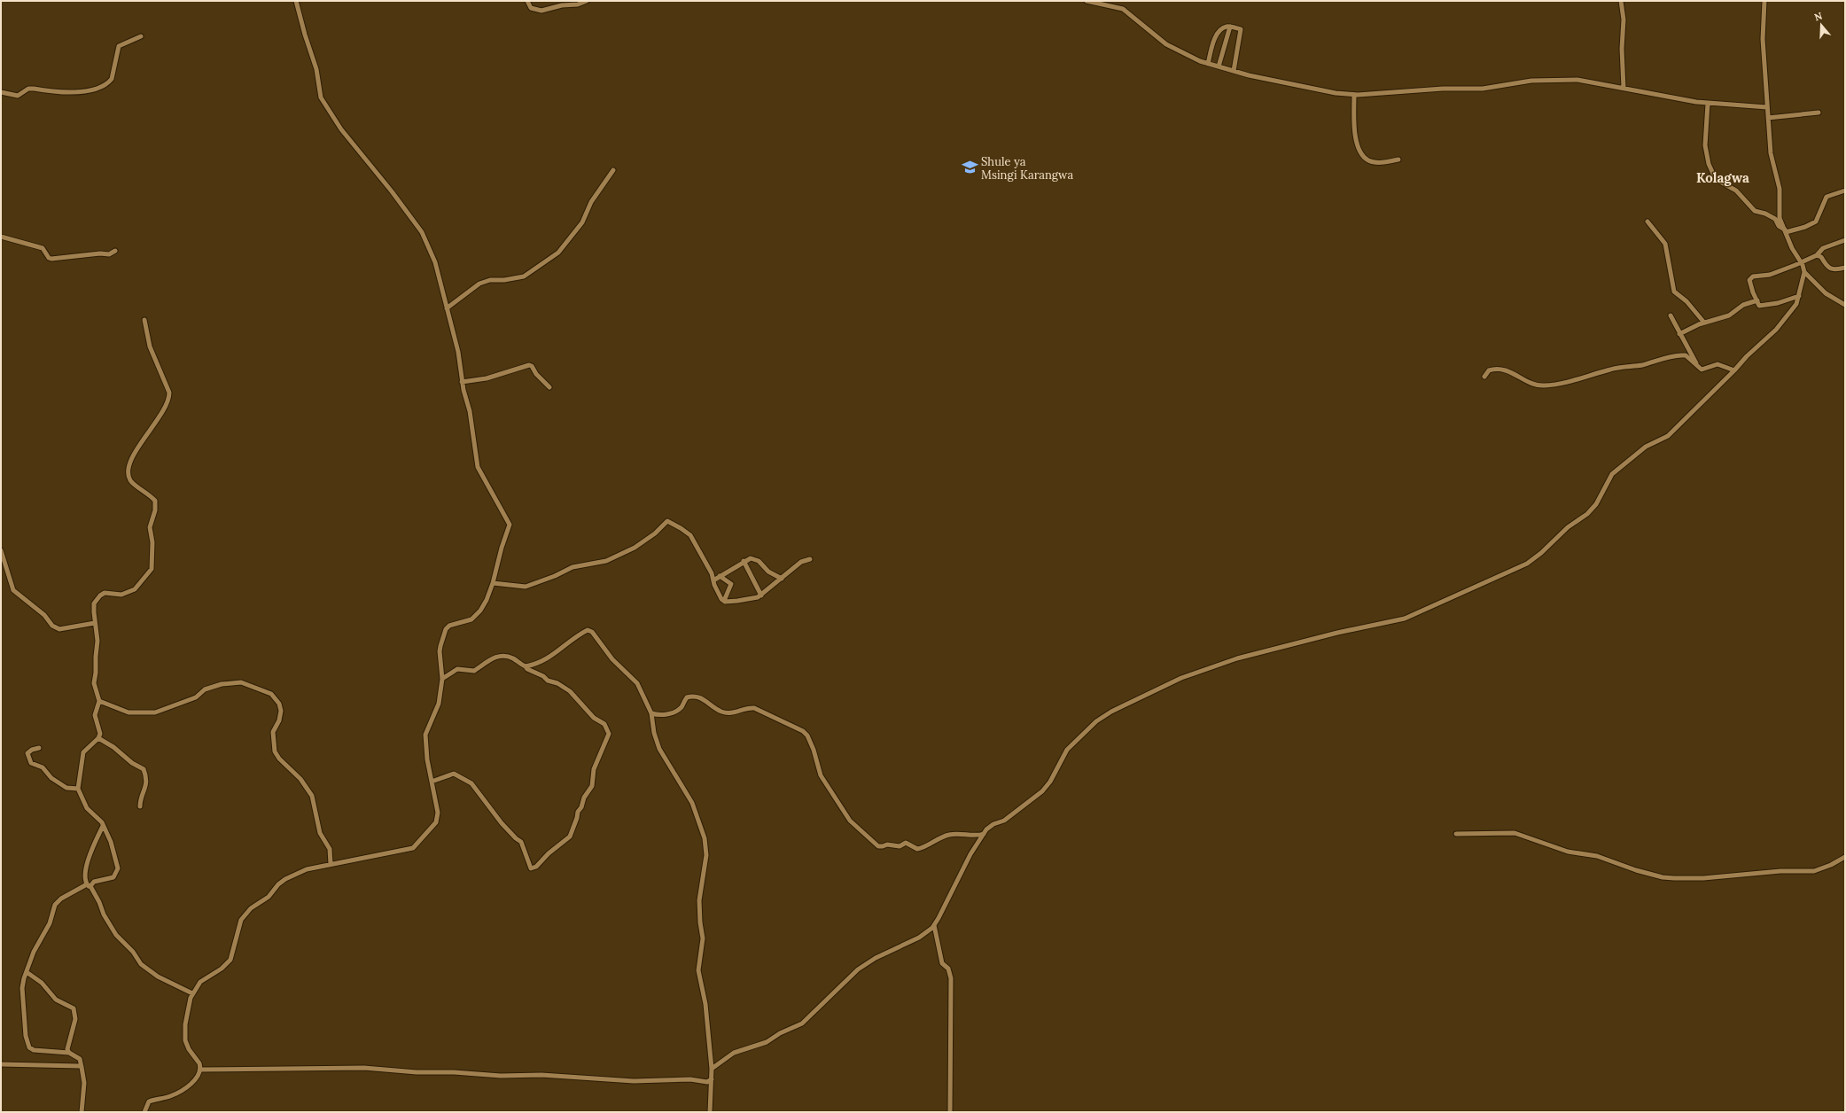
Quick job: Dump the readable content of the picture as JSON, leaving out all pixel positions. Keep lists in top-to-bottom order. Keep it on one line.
{"districts":["Kolagwa"],"places":{"school or university":["Shule ya Msingi Karangwa"]},"north":"top"}
